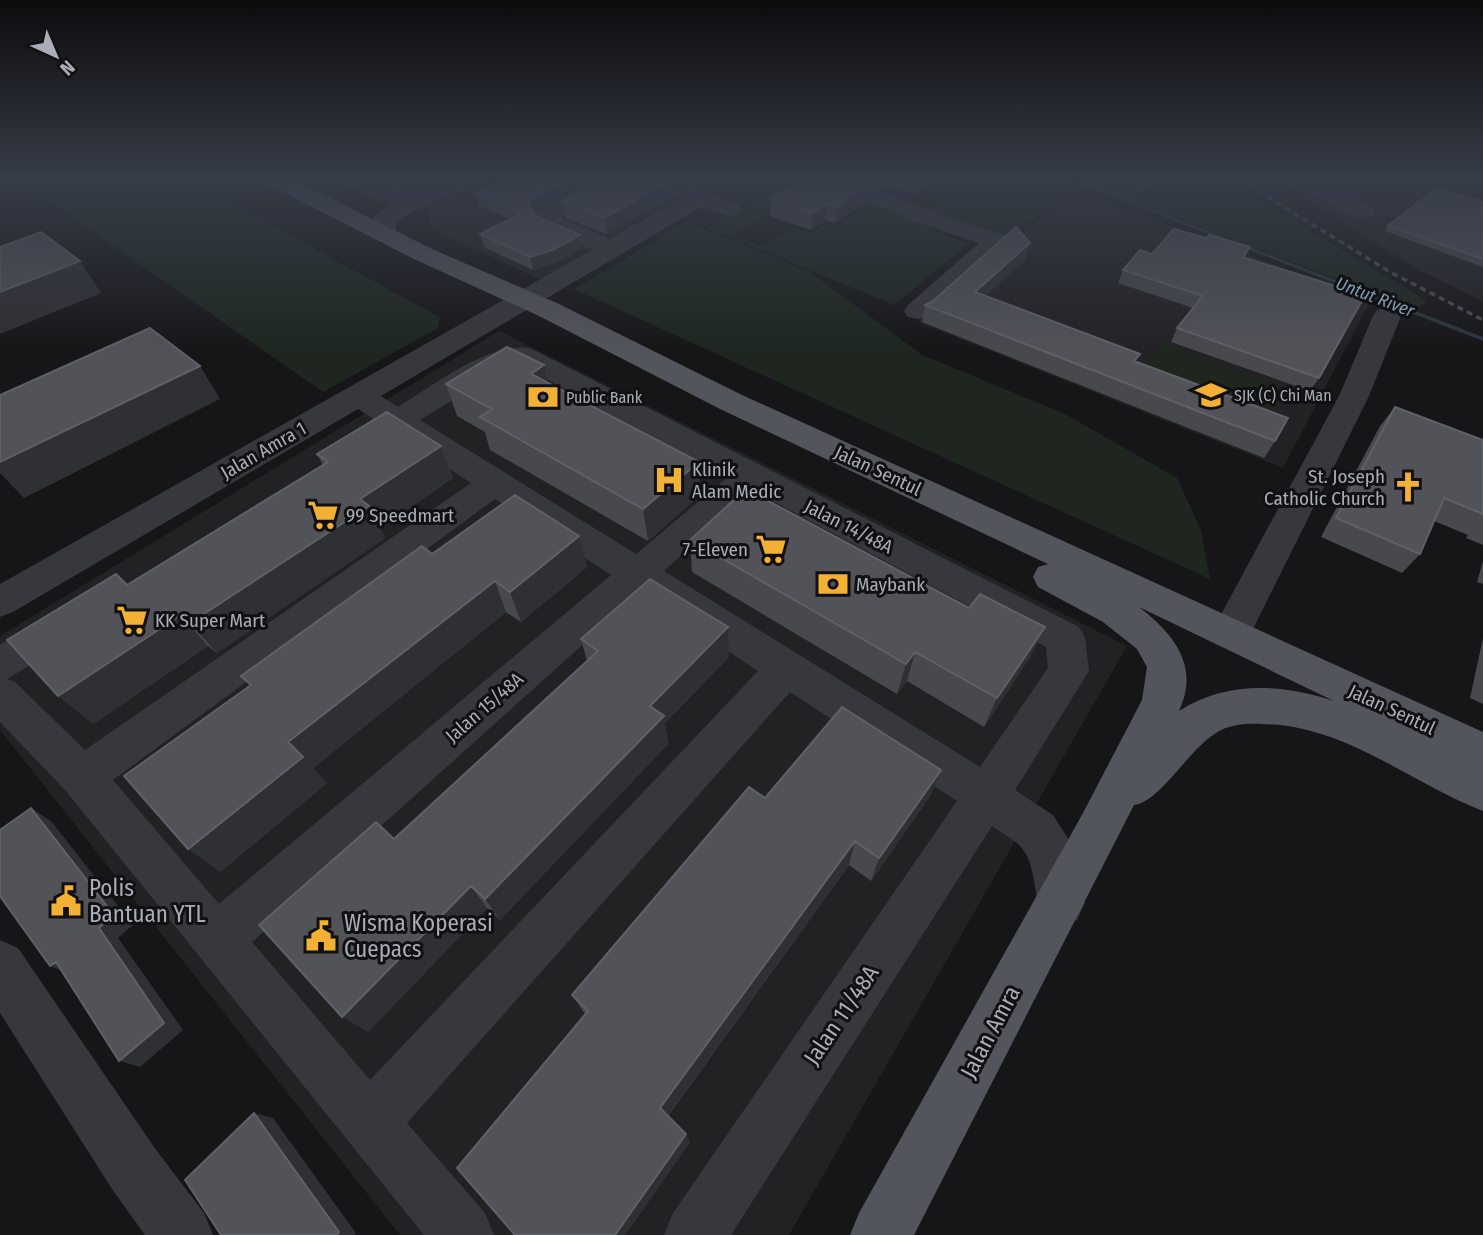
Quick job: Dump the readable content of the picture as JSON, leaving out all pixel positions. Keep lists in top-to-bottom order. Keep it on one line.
{"streets":{"main road":["Jalan Sentul","Jalan Amra"],"street":["Jalan Amra 1","Jalan 14/48A","Jalan 15/48A","Jalan 11/48A"]},"crossings":[["Jalan Amra 1","Jalan Sentul"],["Jalan Sentul","Jalan Amra"],["Jalan 14/48A","Jalan 15/48A"],["Jalan 14/48A","Jalan 11/48A"]],"water":["Untut River"],"places":{"school or university":["SJK (C) Chi Man"],"bank":["Public Bank","Maybank"],"hospital":["Klinik Alam Medic"],"church":["St. Joseph Catholic Church"],"supermarket":["99 Speedmart","7-Eleven","KK Super Mart"],"public building":["Polis Bantuan YTL","Wisma Koperasi Cuepacs"]},"north":"bottom right"}
